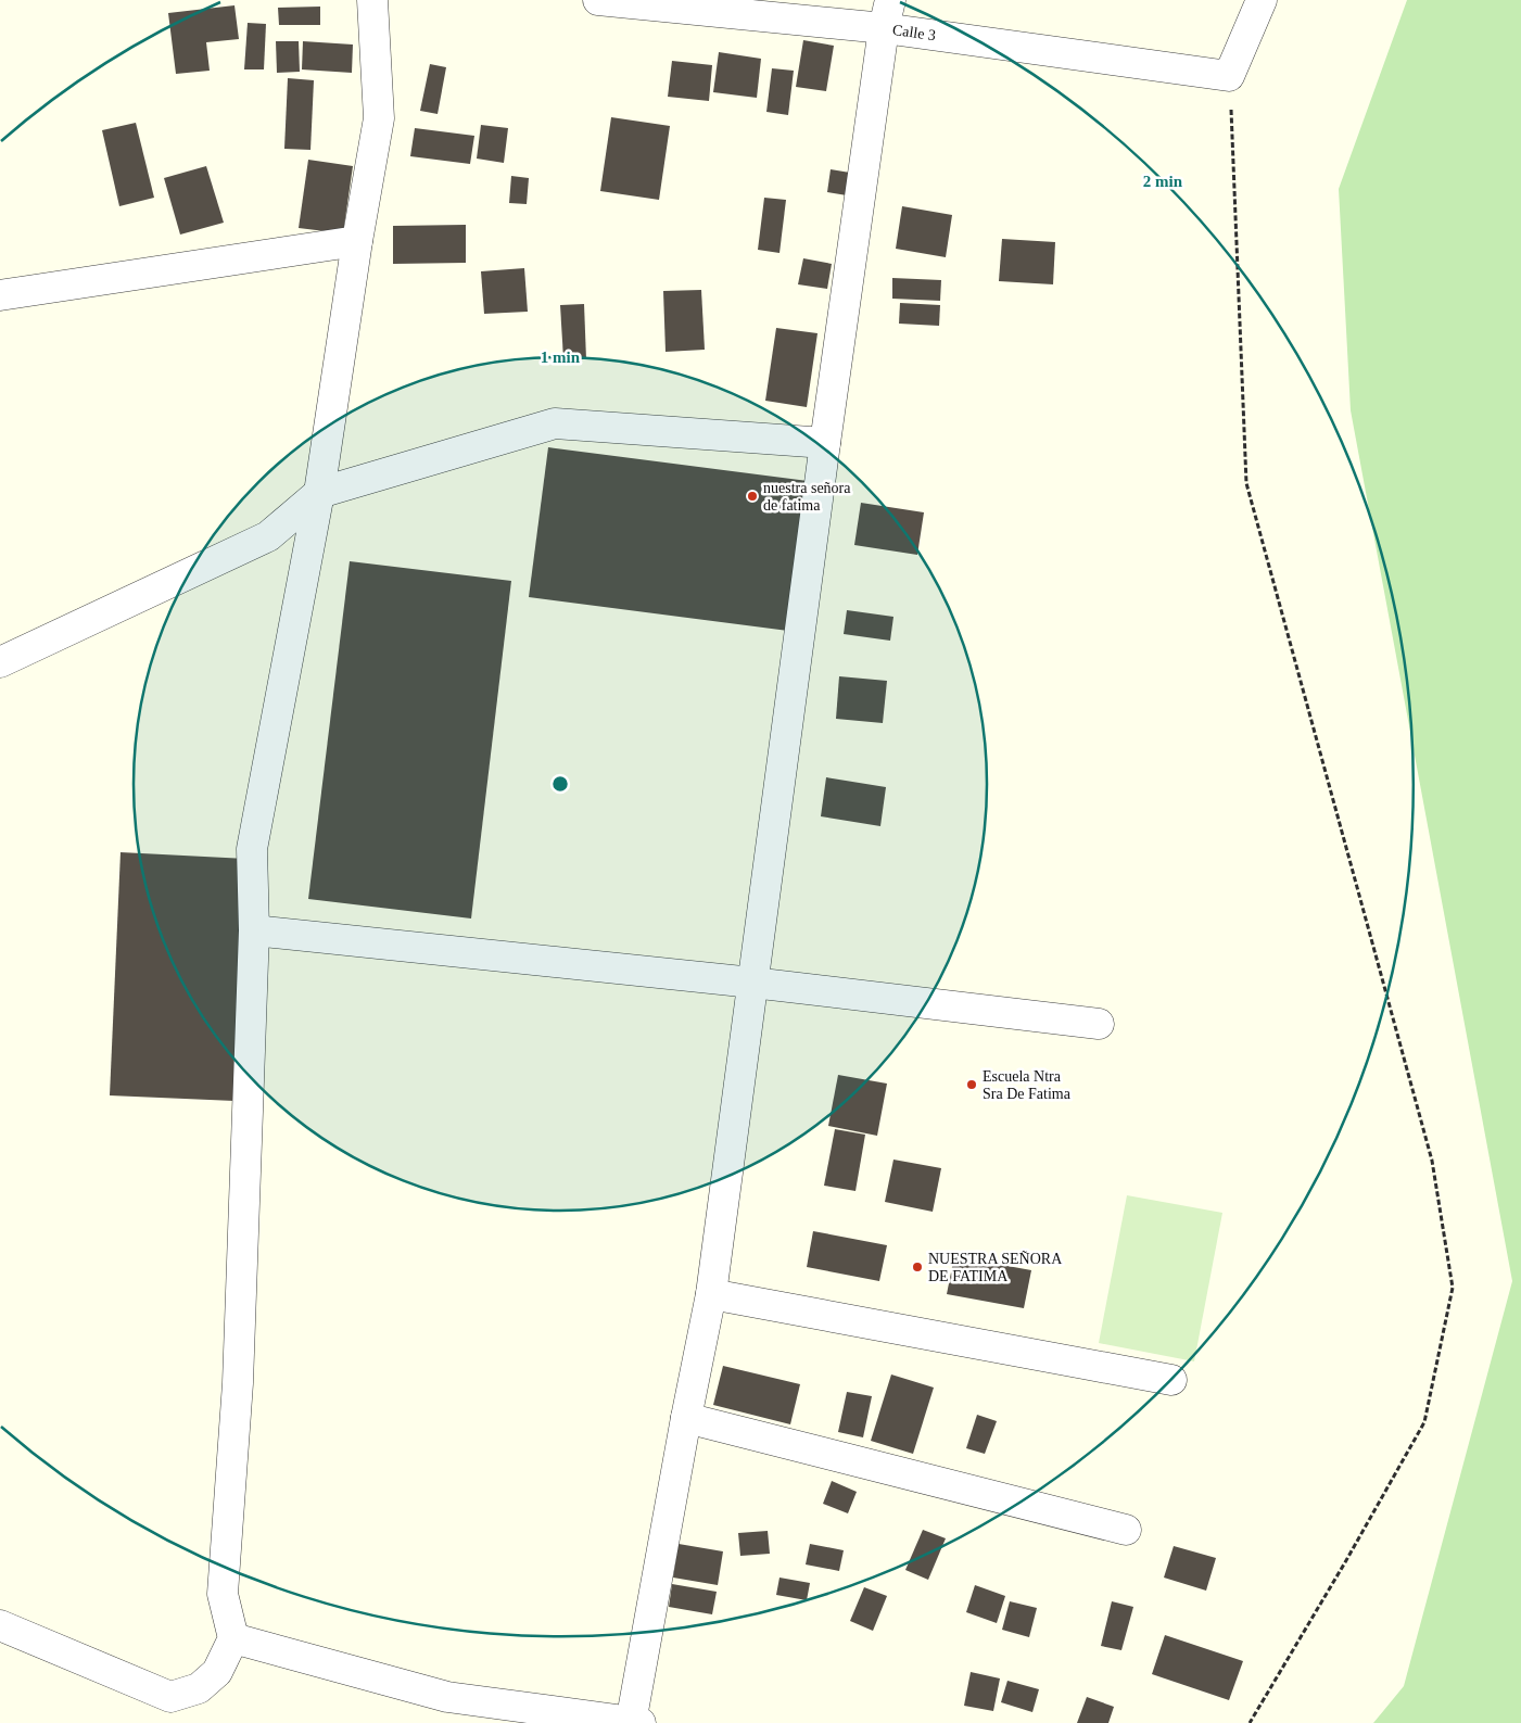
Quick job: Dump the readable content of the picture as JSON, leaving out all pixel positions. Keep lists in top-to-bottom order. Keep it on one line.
{"streets":{"street":["Calle 3"]},"places":["nuestra señora de fatima","Escuela Ntra Sra De Fatima","NUESTRA SEÑORA DE FATIMA"],"rings":["2 min","1 min"]}
